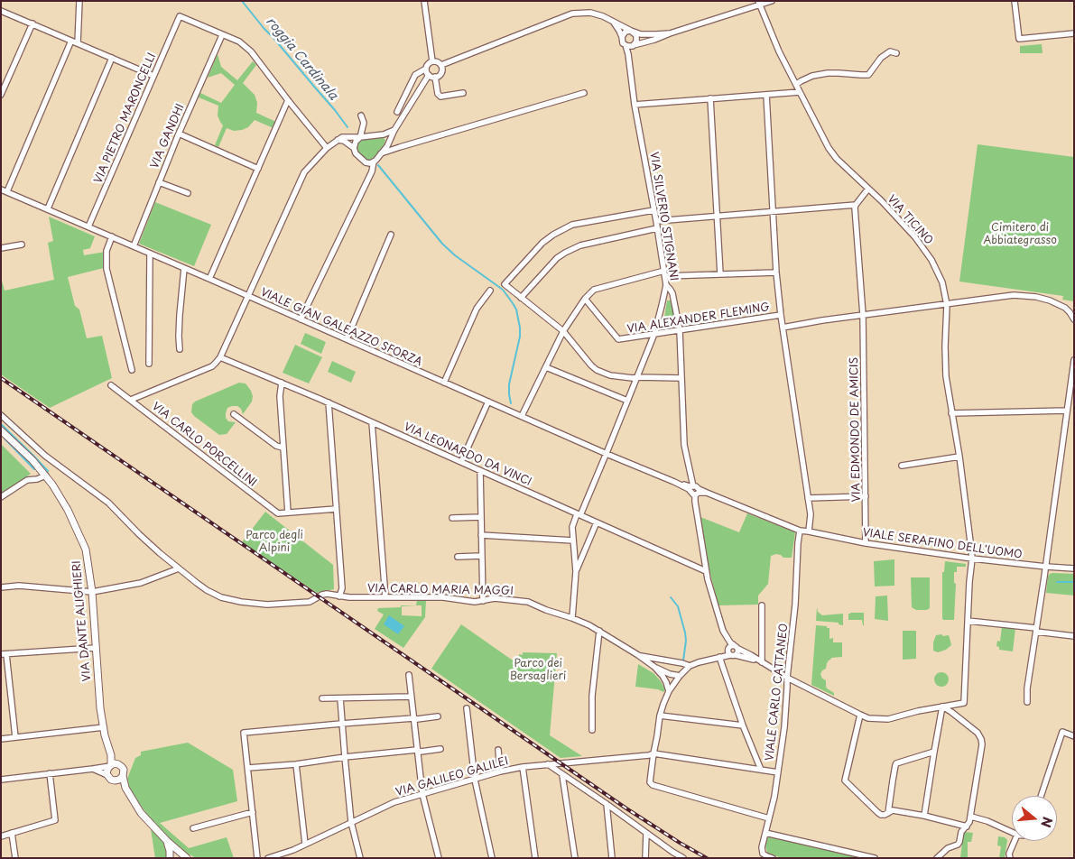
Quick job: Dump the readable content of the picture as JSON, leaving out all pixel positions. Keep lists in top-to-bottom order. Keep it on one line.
{"streets":{"main road":["VIA DANTE ALIGHIERI"],"street":["VIA PIETRO MARONCELLI","VIA GANDHI","VIA SILVERIO STIGNANI","VIA TICINO","VIA ALEXANDER FLEMING","VIALE GIAN GALEAZZO SFORZA","VIA EDMONDO DE AMICIS","VIA CARLO PORCELLINI","VIA LEONARDO DA VINCI","VIALE SERAFINO DELL'UOMO","VIA CARLO MARIA MAGGI","VIALE CARLO CATTANEO","VIA GALILEO GALILEI"]},"crossings":[["VIA PIETRO MARONCELLI","VIA GANDHI"],["VIA PIETRO MARONCELLI","VIALE GIAN GALEAZZO SFORZA"],["VIA GANDHI","VIALE GIAN GALEAZZO SFORZA"],["VIA SILVERIO STIGNANI","VIA ALEXANDER FLEMING"],["VIA SILVERIO STIGNANI","VIALE GIAN GALEAZZO SFORZA"],["VIA SILVERIO STIGNANI","VIA LEONARDO DA VINCI"],["VIA TICINO","VIALE SERAFINO DELL'UOMO"],["VIALE GIAN GALEAZZO SFORZA","VIALE SERAFINO DELL'UOMO"],["VIA EDMONDO DE AMICIS","VIALE SERAFINO DELL'UOMO"],["VIALE SERAFINO DELL'UOMO","VIALE CARLO CATTANEO"],["VIALE CARLO CATTANEO","VIA GALILEO GALILEI"]],"water":["roggia Cardinala"],"parks":["Cimitero di Abbiategrasso","Parco degli Alpini","Parco dei Bersaglieri"],"north":"right"}
